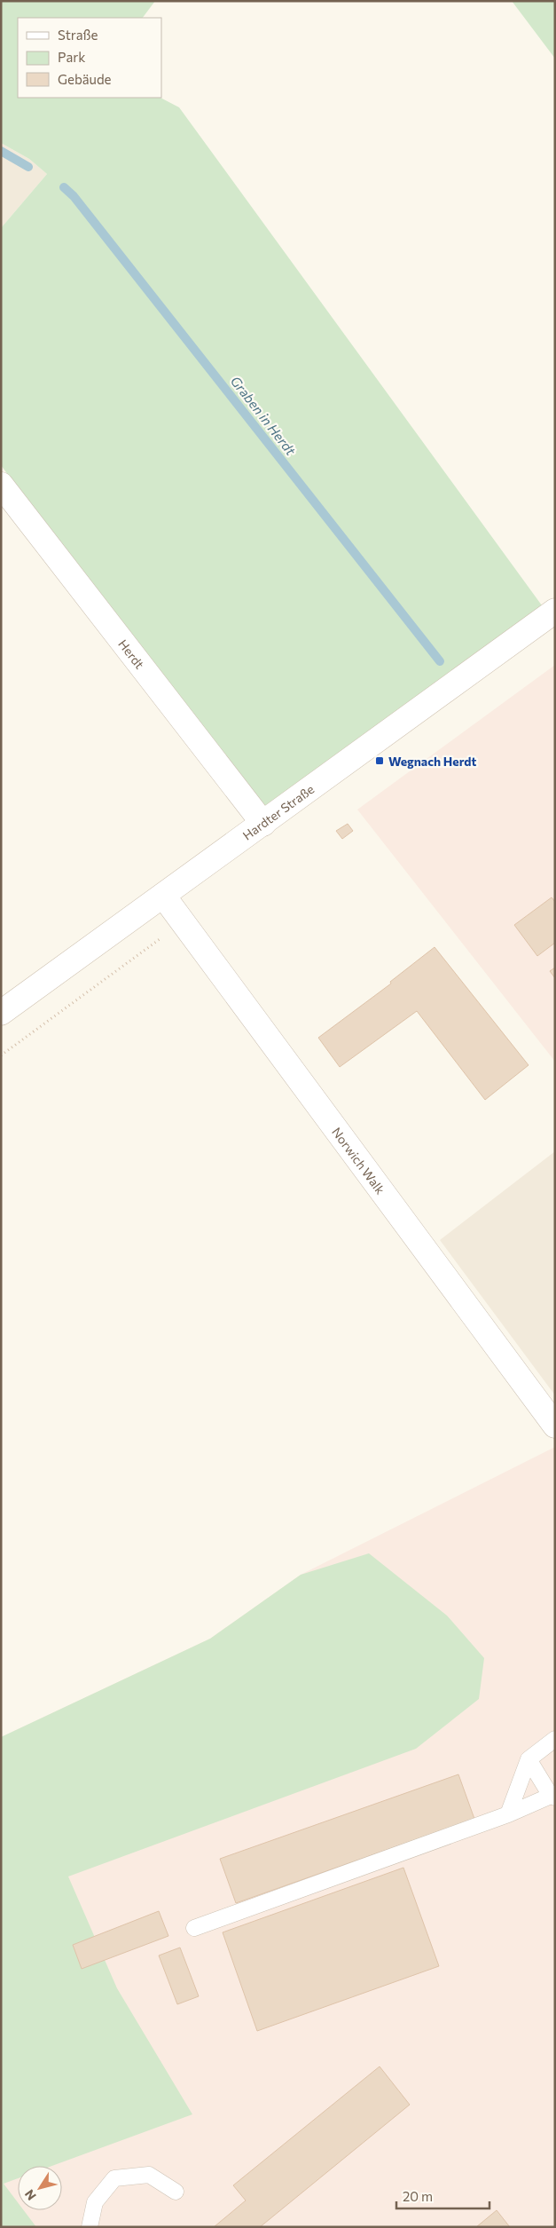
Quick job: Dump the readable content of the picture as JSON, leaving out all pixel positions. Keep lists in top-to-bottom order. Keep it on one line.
{"streets":{"street":["Herdt","Hardter Straße","Norwich Walk"]},"crossings":[["Herdt","Hardter Straße"],["Hardter Straße","Norwich Walk"]],"water":["Graben in Herdt"],"places":{"transit":["Wegnach Herdt"]},"legend":["Straße","Park","Gebäude"],"scale_bar":"20 m","north":"bottom left"}
